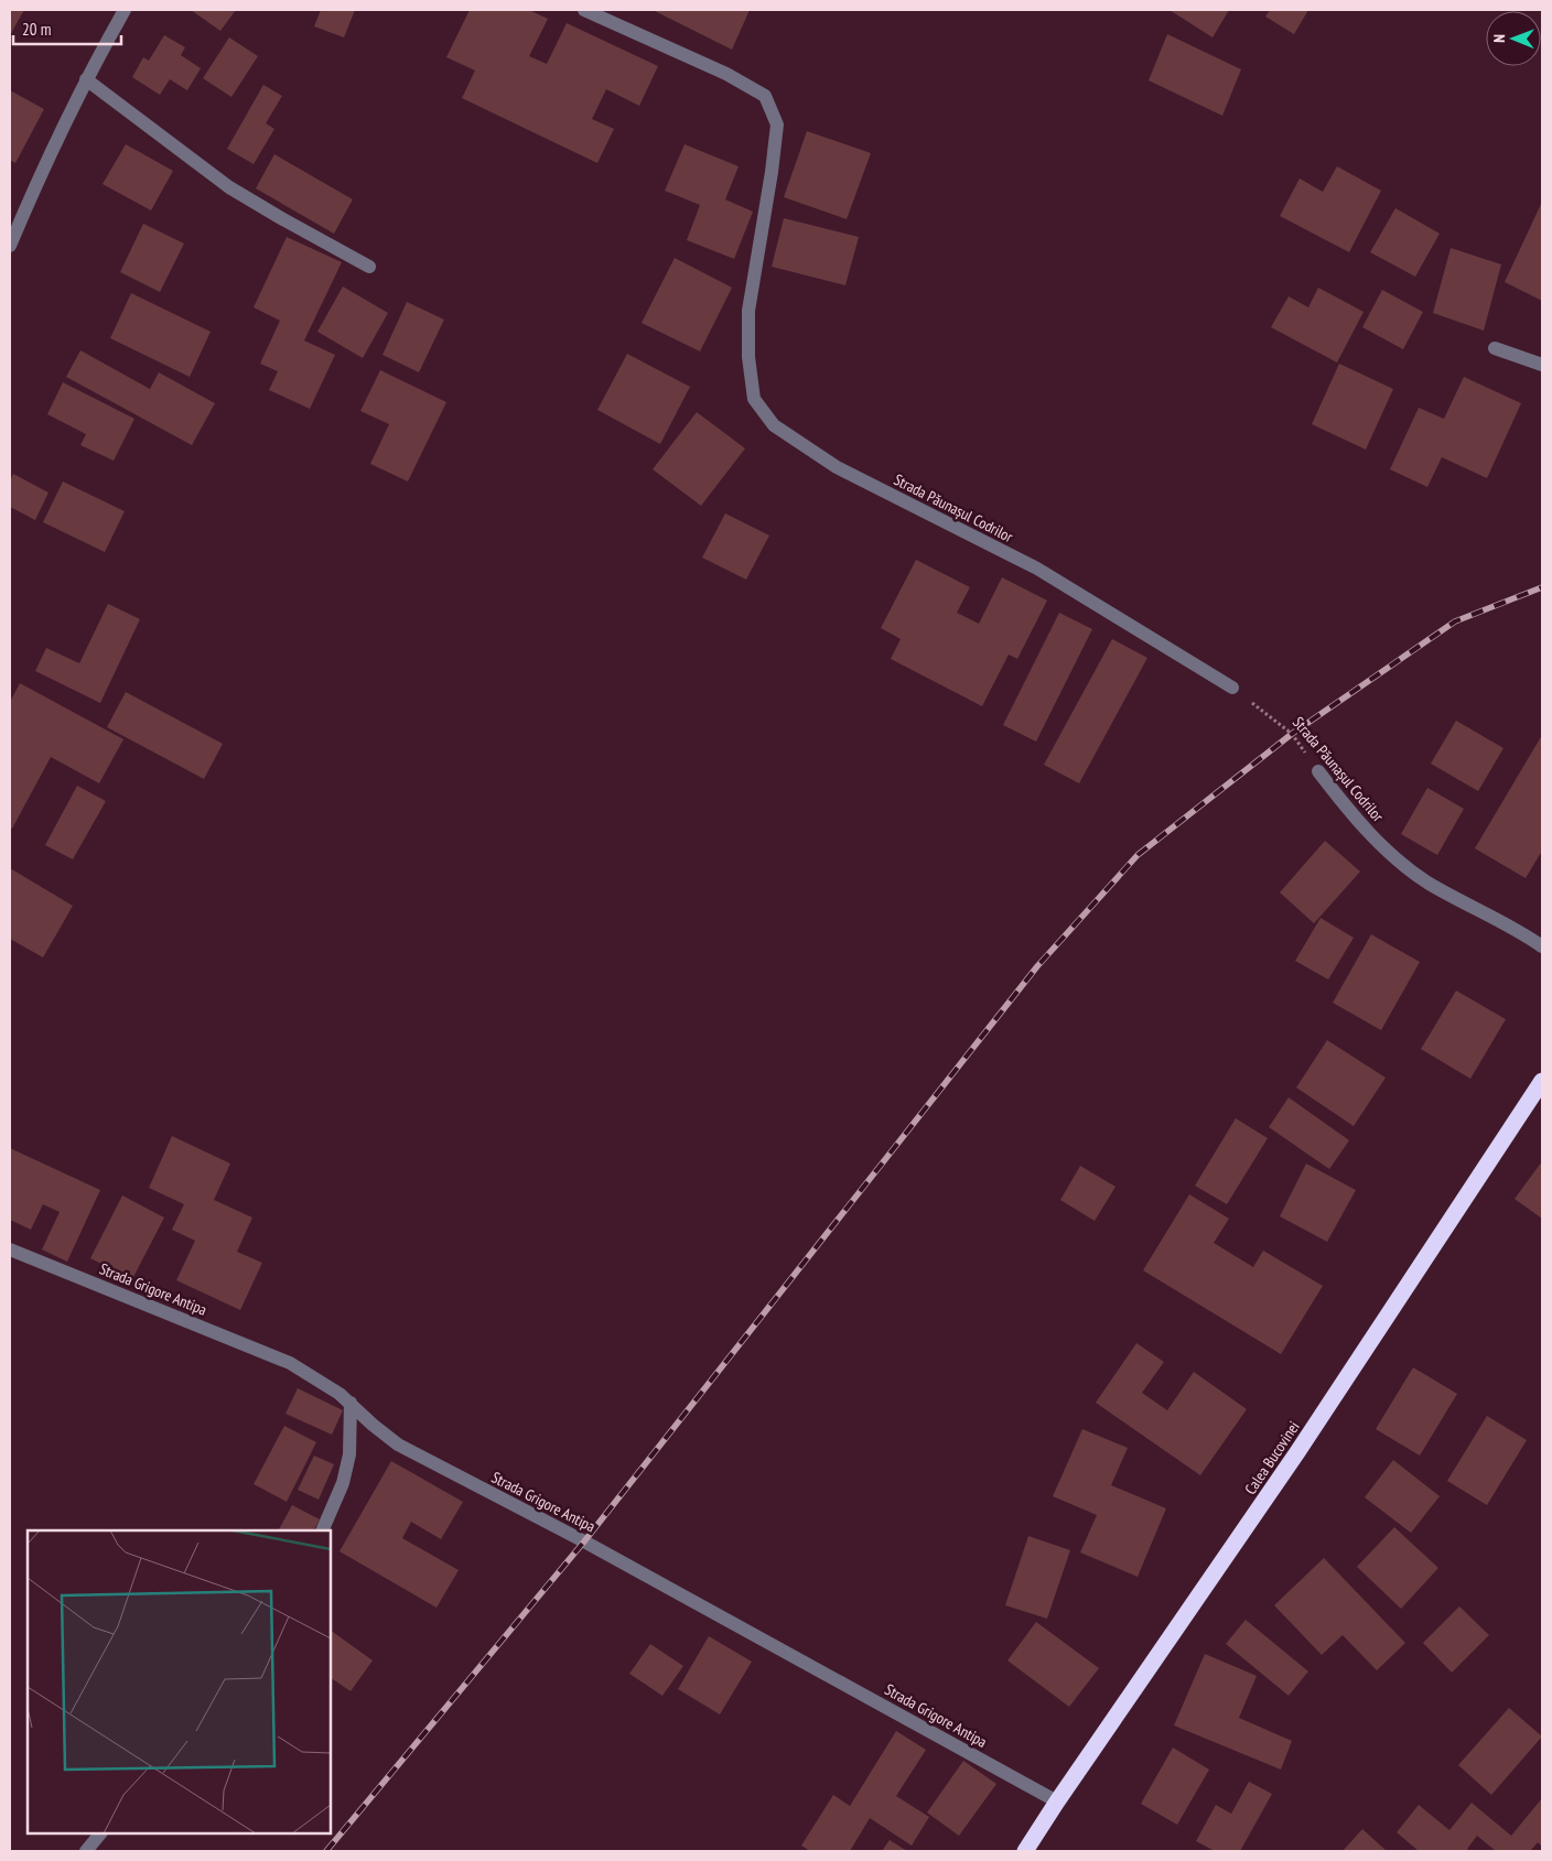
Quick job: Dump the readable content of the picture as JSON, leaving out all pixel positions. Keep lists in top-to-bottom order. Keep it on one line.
{"streets":{"highway":["Calea Bucovinei"],"street":["Strada Păunașul Codrilor","Strada Grigore Antipa"]},"crossings":[["Strada Grigore Antipa","Calea Bucovinei"]],"scale_bar":"20 m","north":"left"}
